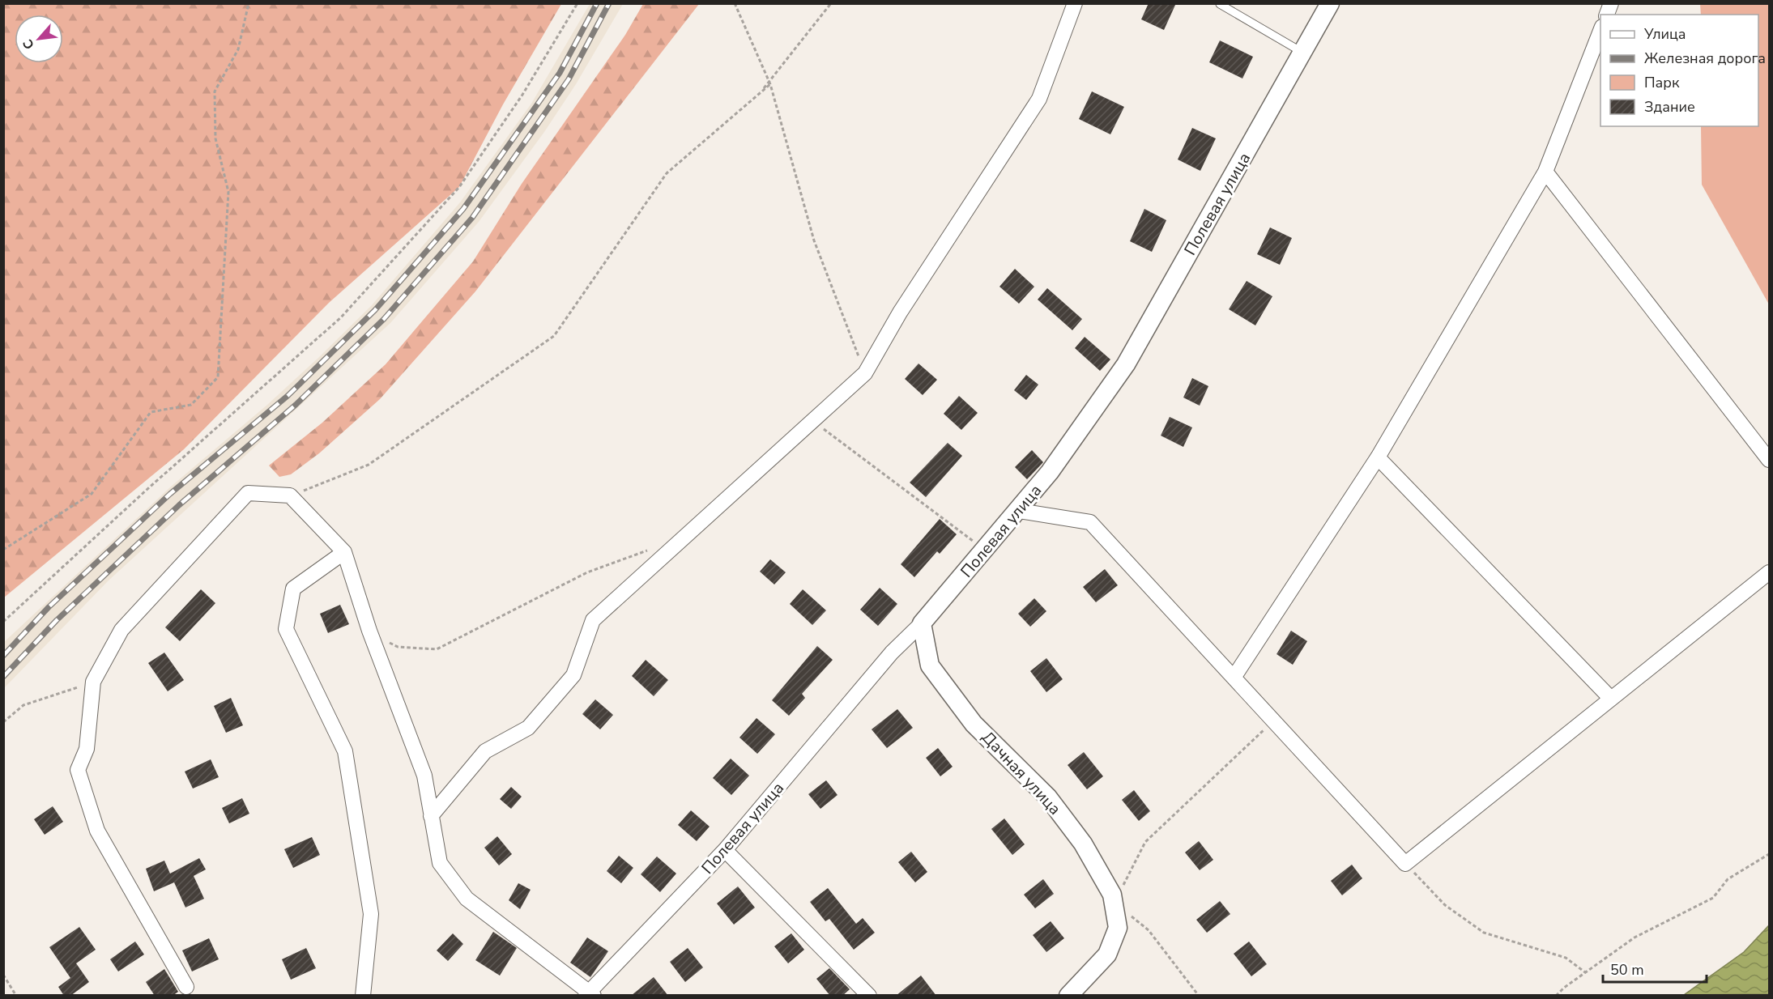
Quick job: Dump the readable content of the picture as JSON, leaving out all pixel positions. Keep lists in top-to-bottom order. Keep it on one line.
{"streets":{"street":["Полевая улица","Дачная улица"]},"crossings":[["Полевая улица","Дачная улица"]],"legend":["Улица","Железная дорога","Парк","Здание"],"scale_bar":"50 m","north":"bottom left"}
